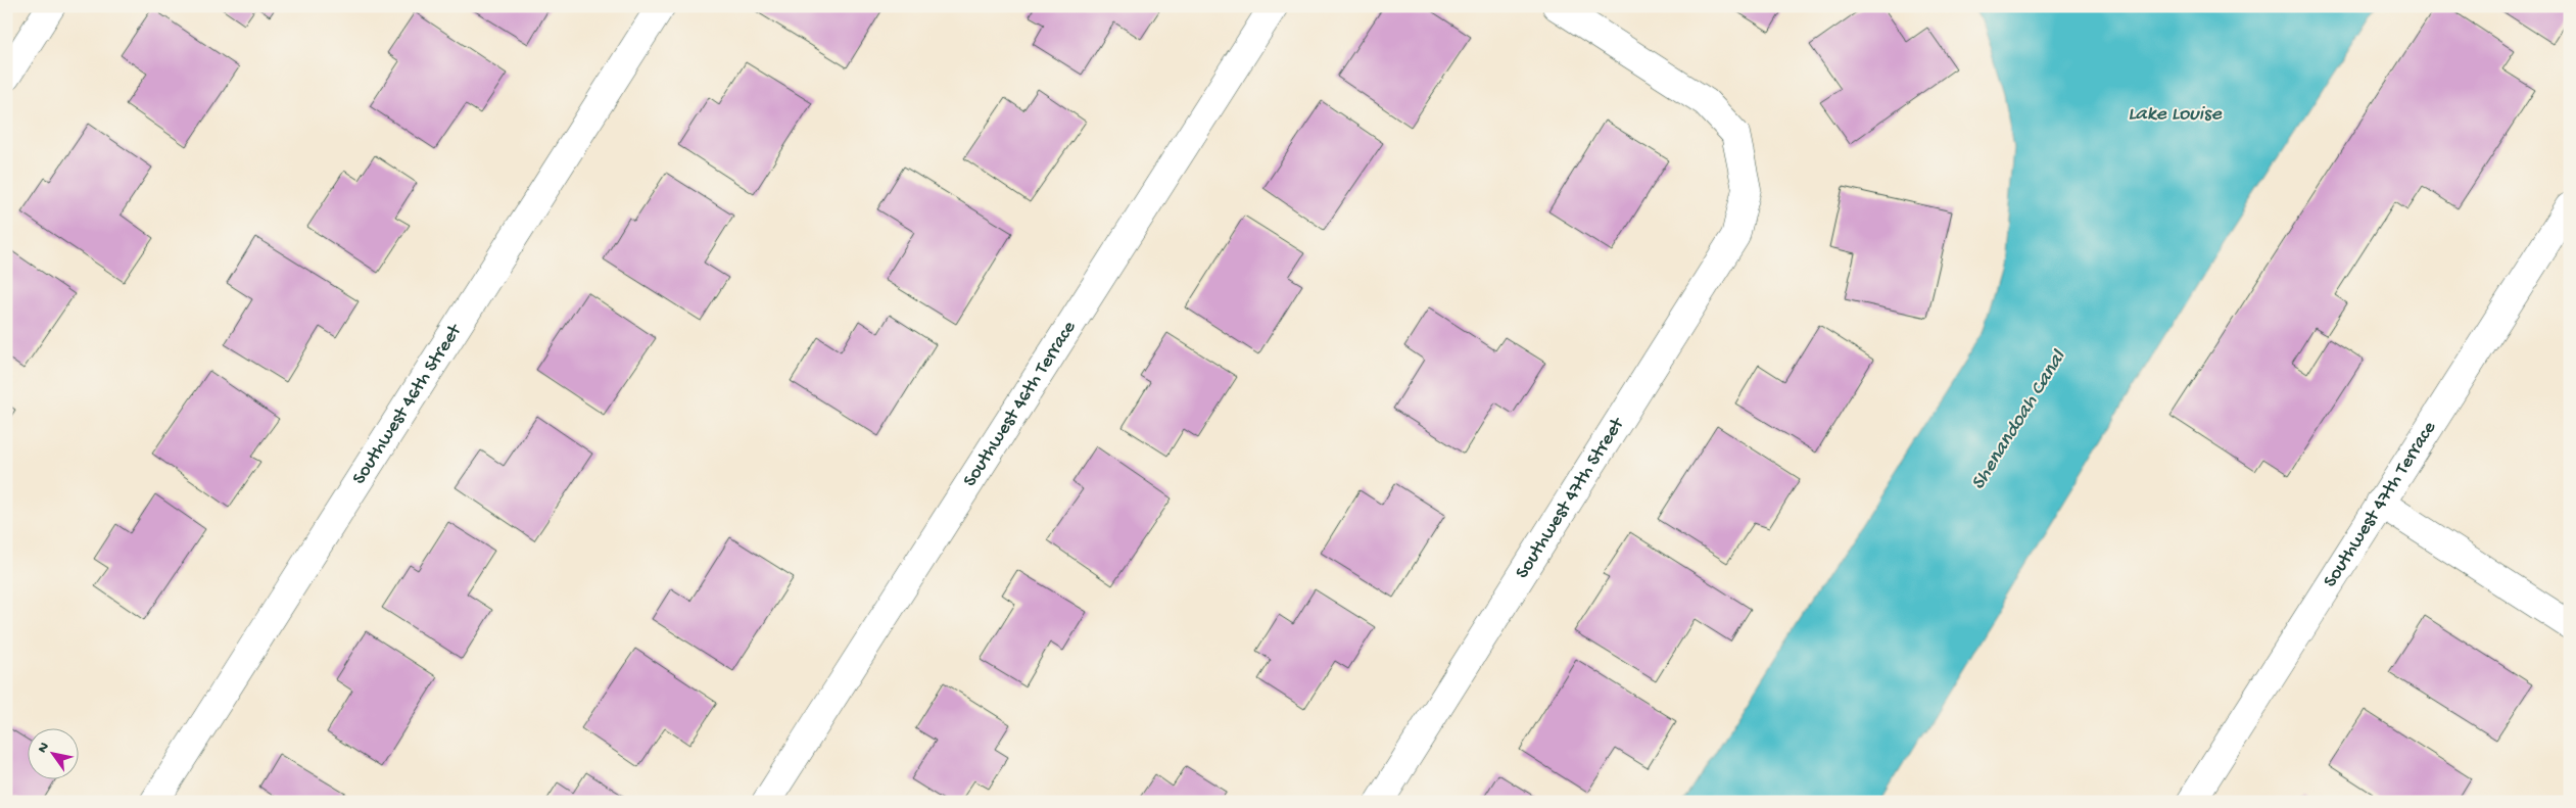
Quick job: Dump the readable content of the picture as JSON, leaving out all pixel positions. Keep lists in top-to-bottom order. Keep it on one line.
{"streets":{"street":["Southwest 46th Street","Southwest 46th Terrace","Southwest 47th Street","Southwest 47th Terrace"]},"water":["Lake Louise","Shenandoah Canal"],"north":"top left"}
